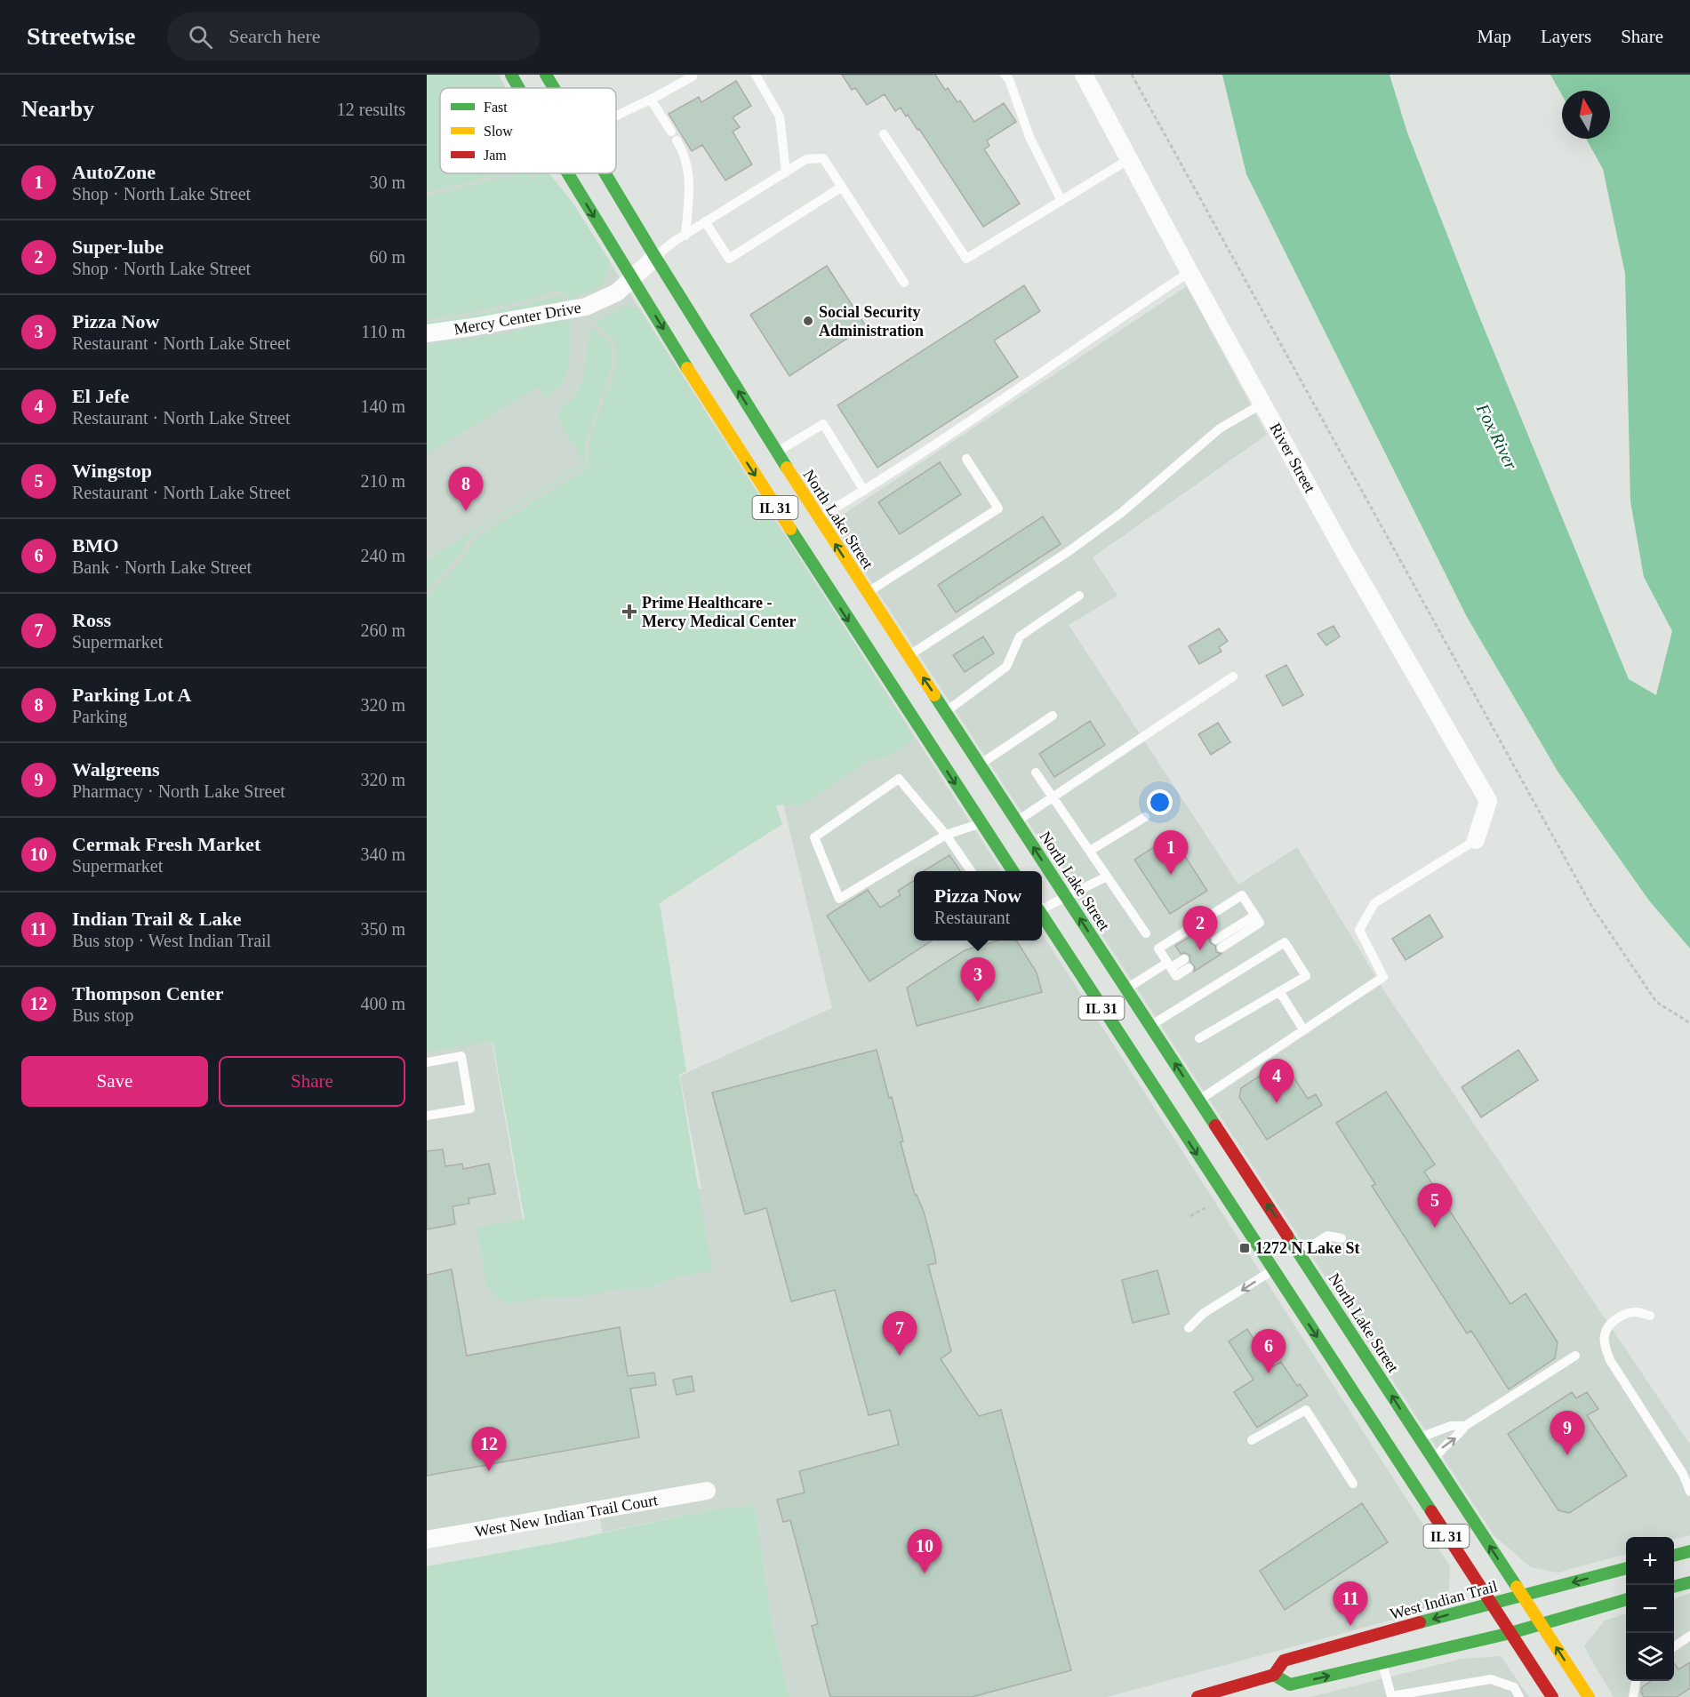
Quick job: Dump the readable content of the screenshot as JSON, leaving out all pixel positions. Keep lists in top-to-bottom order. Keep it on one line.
{"streets":{"main road":["IL 31","North Lake Street","West Indian Trail"],"street":["Mercy Center Drive","River Street","West New Indian Trail Court"]},"crossings":[["Mercy Center Drive","IL 31"],["Mercy Center Drive","North Lake Street"],["IL 31","West Indian Trail"],["North Lake Street","West Indian Trail"]],"water":["Fox River"],"places":{"other":["Social Security Administration"],"health":["Prime Healthcare - Mercy Medical Center"],"transit":["1272 N Lake St"]},"legend":["Fast","Slow","Jam"],"north":"top","page":{"header":"Streetwise","search":"Search here","nav":["Map","Layers","Share"],"heading":["Nearby","12 results"],"list":[{"mark":"1","name":"AutoZone","note":"Shop · North Lake Street","value":"30 m"},{"mark":"2","name":"Super-lube","note":"Shop · North Lake Street","value":"60 m"},{"mark":"3","name":"Pizza Now","note":"Restaurant · North Lake Street","value":"110 m"},{"mark":"4","name":"El Jefe","note":"Restaurant · North Lake Street","value":"140 m"},{"mark":"5","name":"Wingstop","note":"Restaurant · North Lake Street","value":"210 m"},{"mark":"6","name":"BMO","note":"Bank · North Lake Street","value":"240 m"},{"mark":"7","name":"Ross","note":"Supermarket","value":"260 m"},{"mark":"8","name":"Parking Lot A","note":"Parking","value":"320 m"},{"mark":"9","name":"Walgreens","note":"Pharmacy · North Lake Street","value":"320 m"},{"mark":"10","name":"Cermak Fresh Market","note":"Supermarket","value":"340 m"},{"mark":"11","name":"Indian Trail & Lake","note":"Bus stop · West Indian Trail","value":"350 m"},{"mark":"12","name":"Thompson Center","note":"Bus stop","value":"400 m"}],"pins":["8","1","2","3","4","5","7","6","9","12","10","11"],"popup":["Pizza Now","Restaurant"],"buttons":["Save","Share"],"map_buttons":["+","−"]}}
